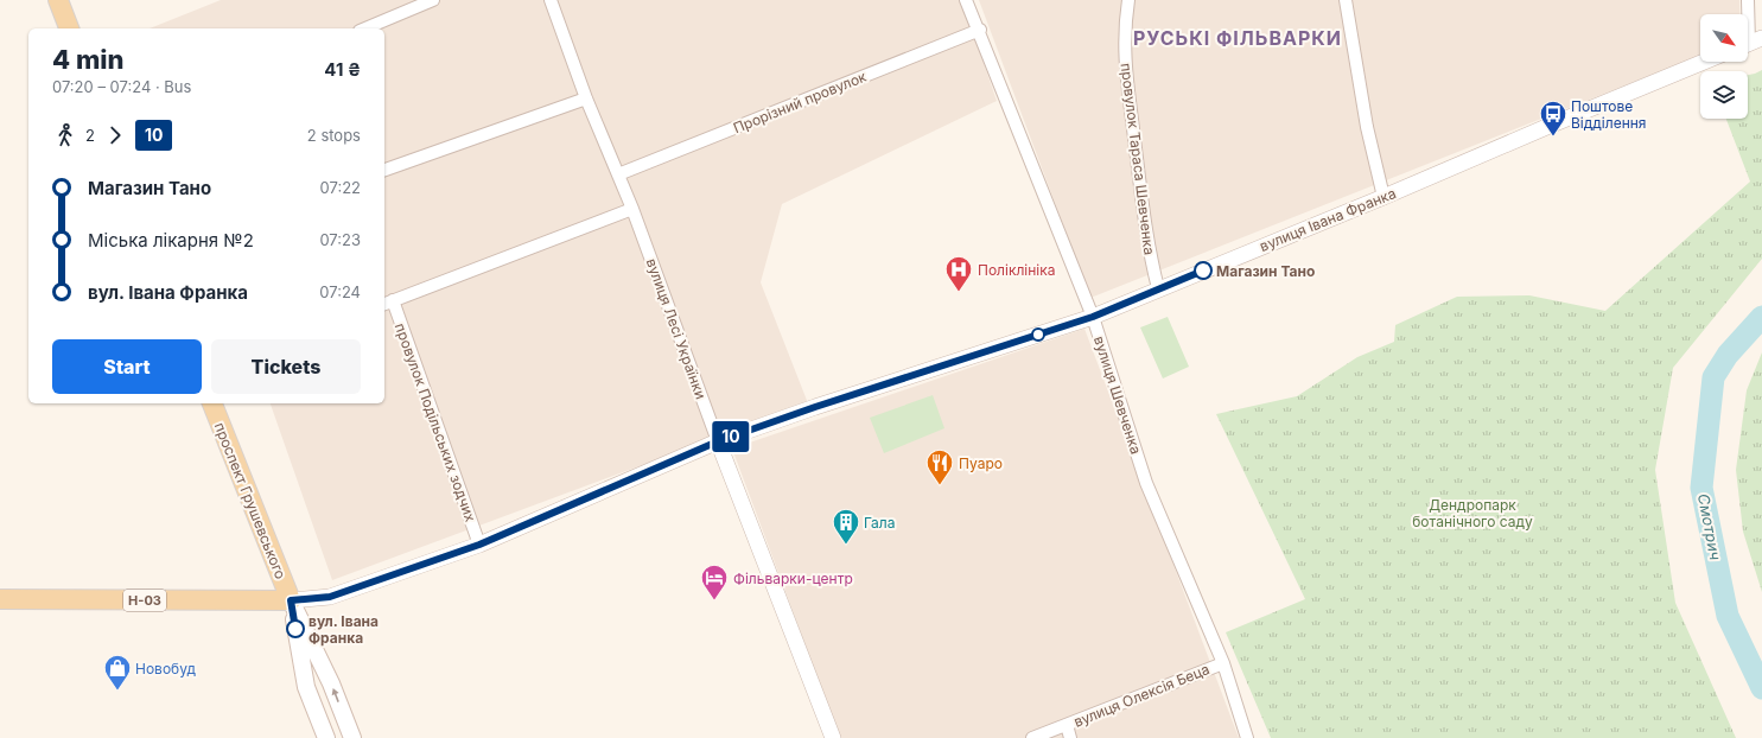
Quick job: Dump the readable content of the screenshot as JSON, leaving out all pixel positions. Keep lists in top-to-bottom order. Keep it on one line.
{"streets":{"main road":["вулиця Івана Франка","проспект Грушевського","Н-03"],"street":["Прорізний провулок","провулок Тараса Шевченка","вулиця Лесі Українки","вулиця Шевченка","провулок Подільських зодчих","вулиця Олексія Беца"]},"crossings":[["Прорізний провулок","вулиця Лесі Українки"],["Прорізний провулок","вулиця Шевченка"],["провулок Тараса Шевченка","вулиця Івана Франка"],["вулиця Івана Франка","вулиця Лесі Українки"],["вулиця Івана Франка","вулиця Шевченка"],["вулиця Івана Франка","провулок Подільських зодчих"],["вулиця Івана Франка","проспект Грушевського"],["вулиця Шевченка","вулиця Олексія Беца"]],"districts":["РУСЬКІ ФІЛЬВАРКИ"],"water":["Смотрич"],"parks":["Дендропарк ботанічного саду"],"places":{"bus stop":["Поштове Відділення"],"other":["Магазин Тано","вул. Івана Франка"],"hospital":["Поліклініка"],"restaurant":["Пуаро"],"building":["Гала"],"hotel":["Фільварки-центр"],"shop":["Новобуд"]},"lines":["bus line 10"],"north":"bottom right","page":{"on_map":"10","heading":["4 min","07:20 – 07:24 · Bus","41 ₴"],"legs":["2","10","2 stops"],"list":[{"name":"Магазин Тано","value":"07:22"},{"name":"Міська лікарня №2","value":"07:23"},{"name":"вул. Івана Франка","value":"07:24"}],"buttons":["Start","Tickets"]}}
